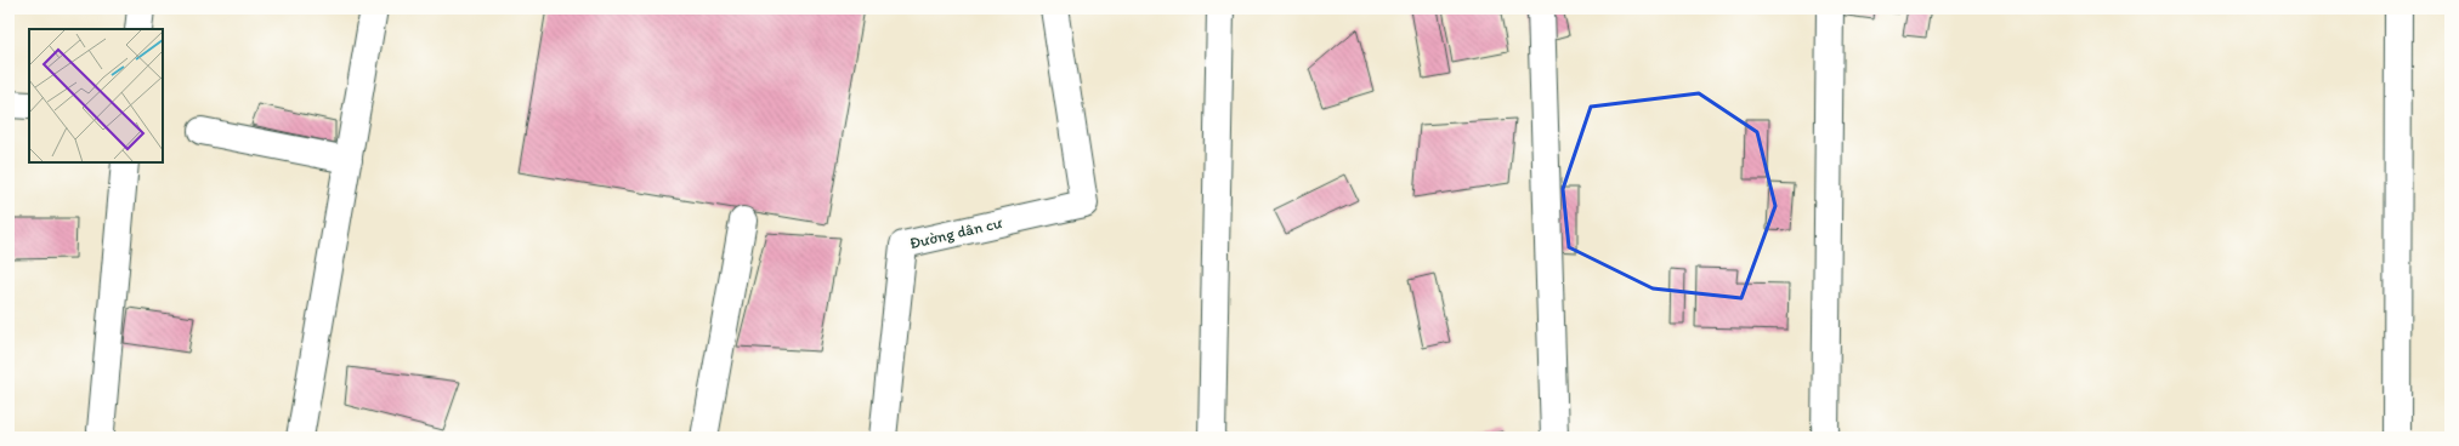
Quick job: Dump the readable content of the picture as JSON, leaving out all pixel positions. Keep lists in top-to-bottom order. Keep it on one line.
{"streets":{"street":["Đường dân cư"]}}
